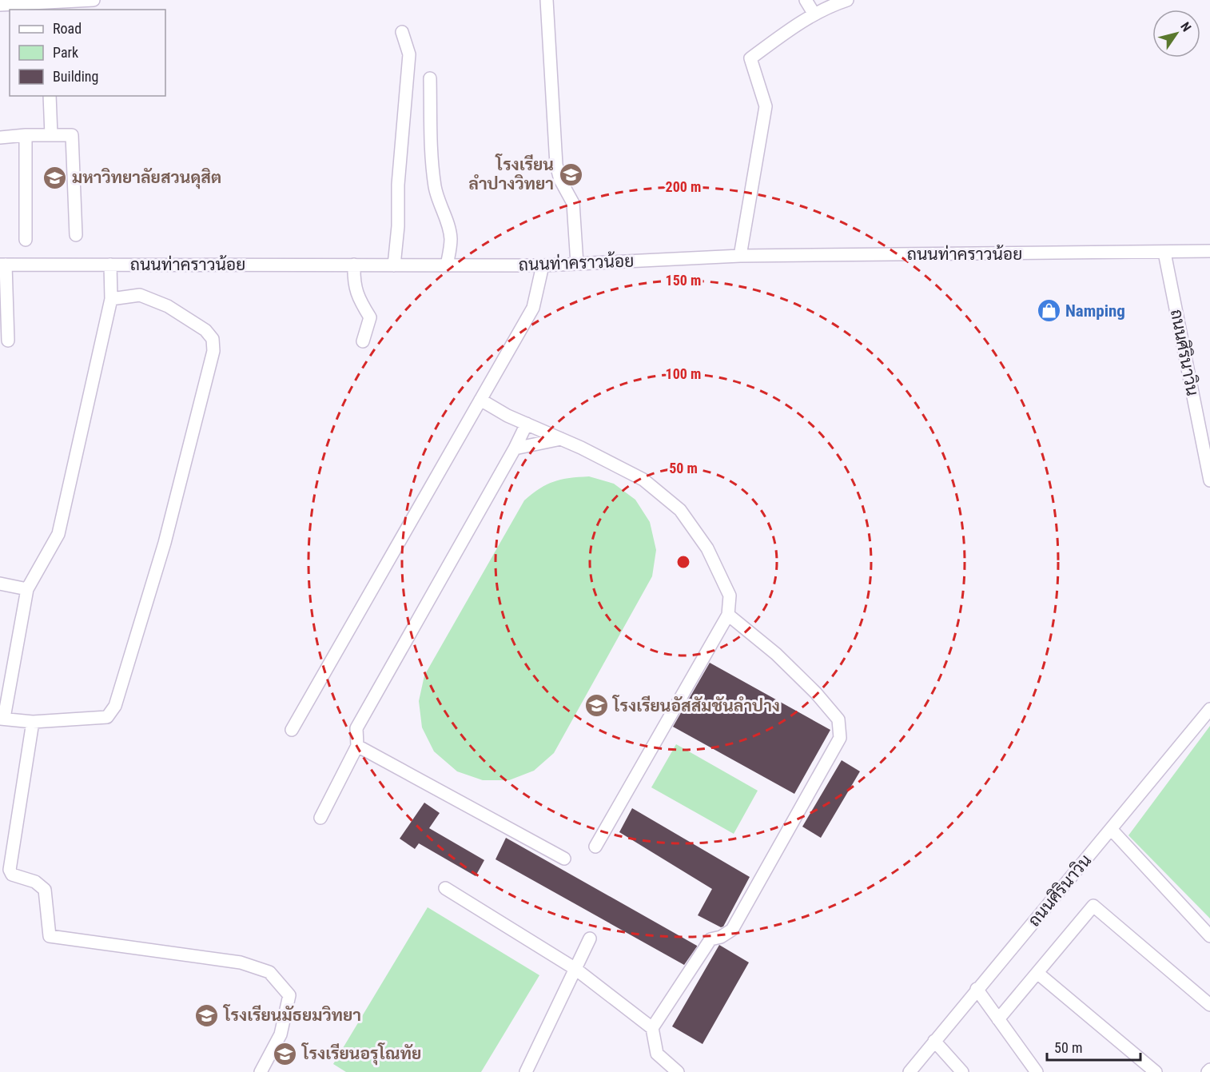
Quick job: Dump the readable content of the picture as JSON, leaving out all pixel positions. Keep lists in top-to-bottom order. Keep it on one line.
{"streets":{"street":["ถนนท่าคราวน้อย","ถนนศิรินาวิน"]},"crossings":[["ถนนท่าคราวน้อย","ถนนศิรินาวิน"]],"places":{"school or university":["โรงเรียน ลำปางวิทยา","มหาวิทยาลัยสวนดุสิต","โรงเรียนอัสสัมชันลำปาง","โรงเรียนมัธยมวิทยา","โรงเรียนอรุโณทัย"],"shop":["Namping"]},"legend":["Road","Park","Building"],"scale_bar":"50 m","north":"top right","rings":["200 m","150 m","100 m","50 m"]}
